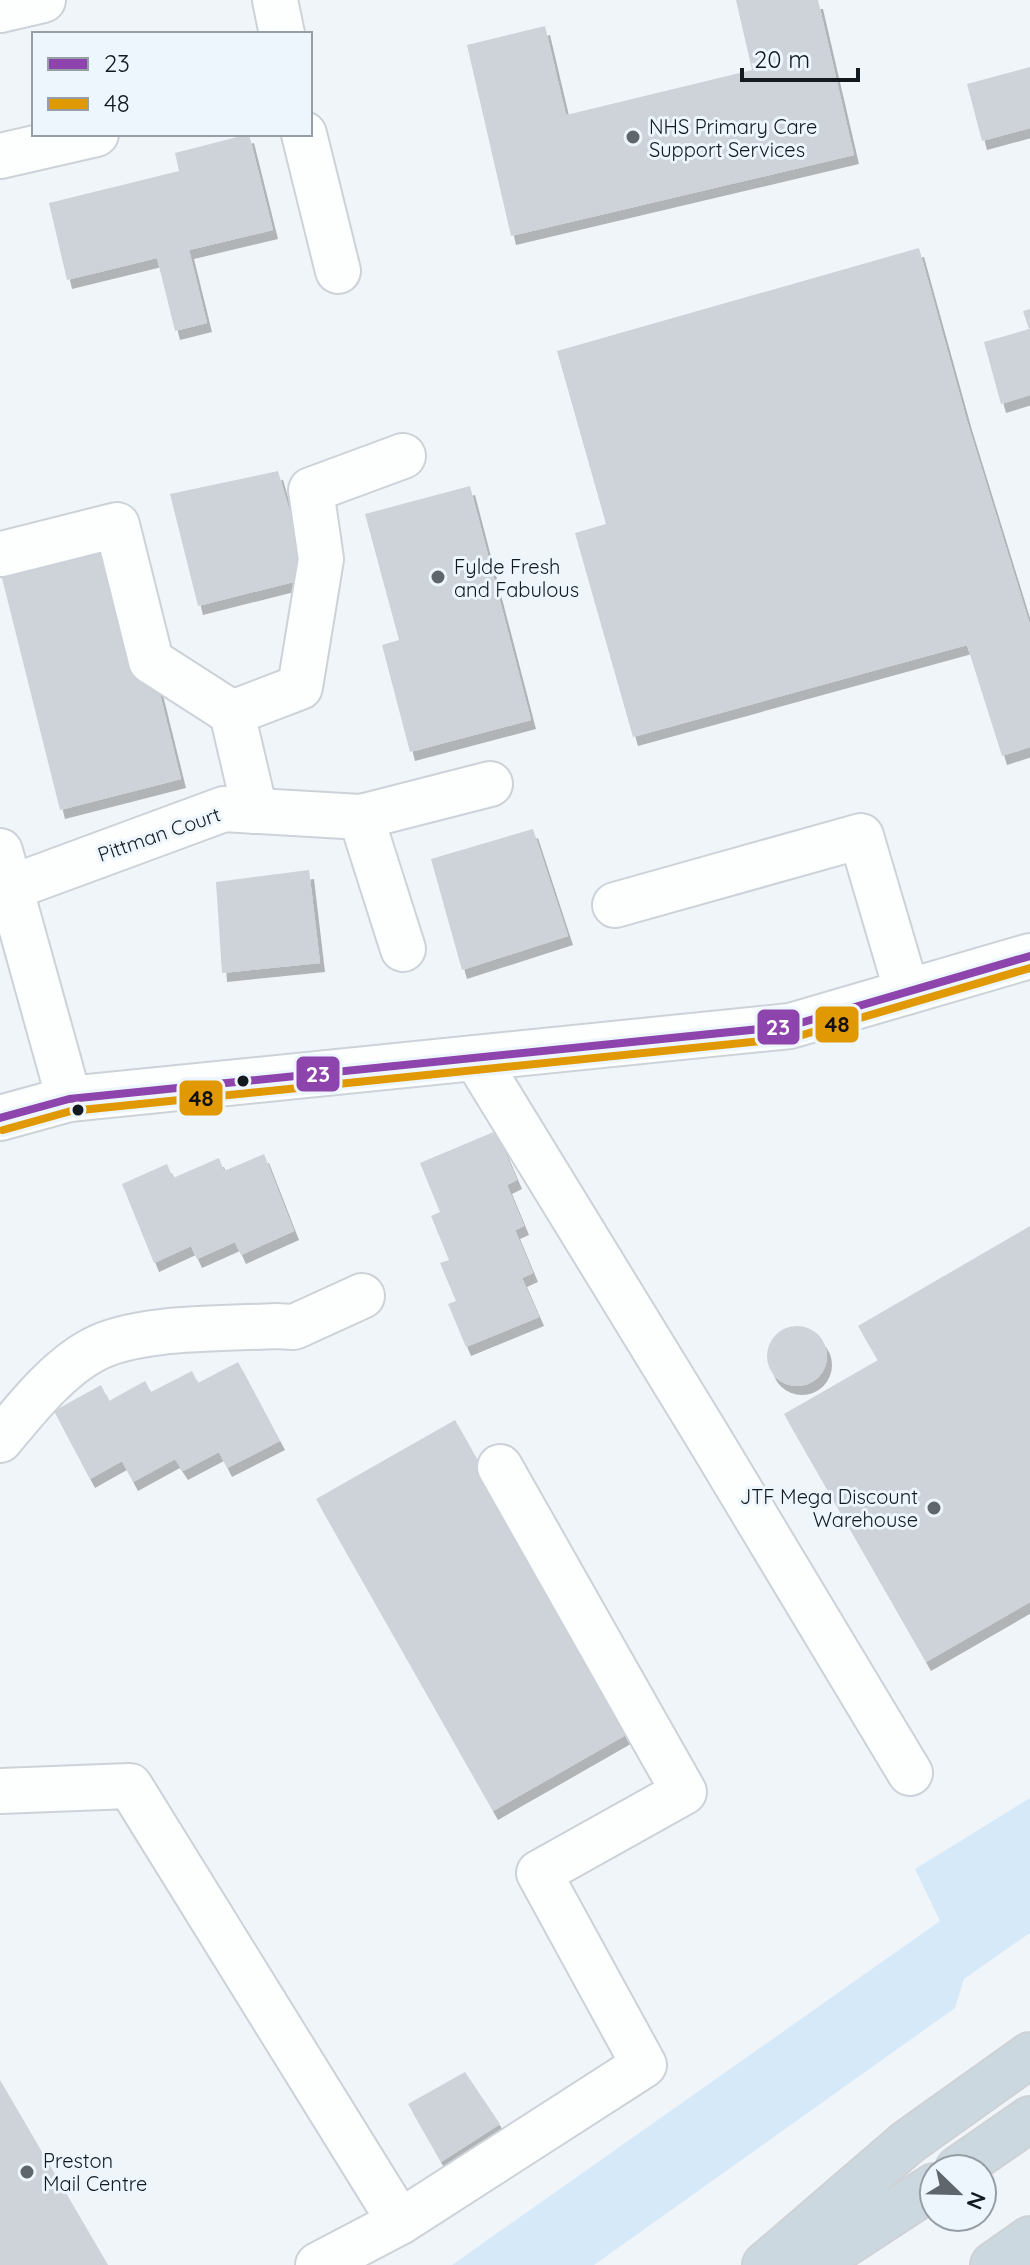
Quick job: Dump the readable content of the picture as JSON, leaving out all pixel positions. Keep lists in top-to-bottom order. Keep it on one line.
{"streets":{"street":["Pittman Court"]},"places":["NHS Primary Care Support Services","Fylde Fresh and Fabulous","JTF Mega Discount Warehouse","Preston Mail Centre"],"lines":["transit line 23","transit line 48"],"legend":["23","48"],"scale_bar":"20 m","north":"bottom right"}
